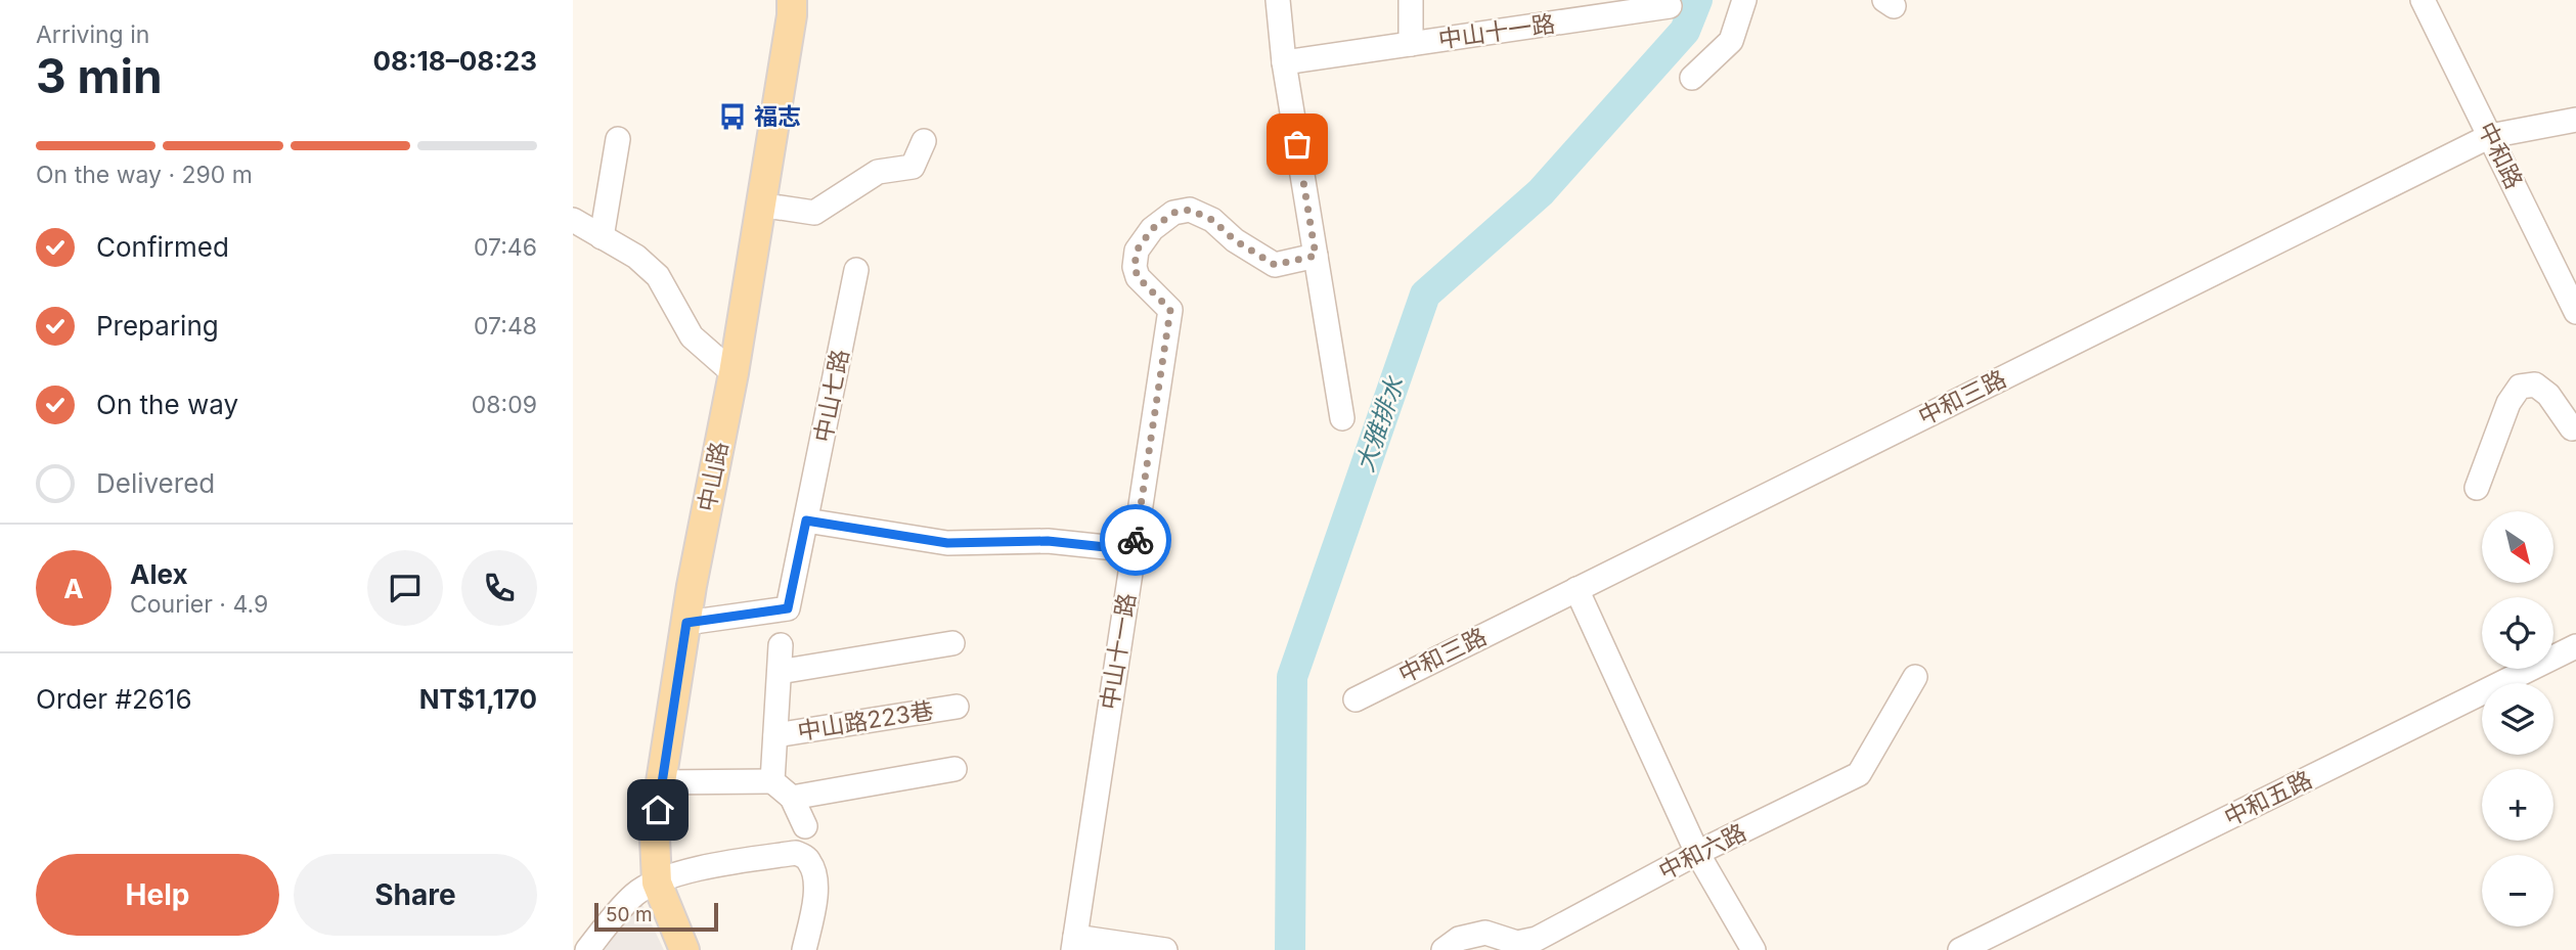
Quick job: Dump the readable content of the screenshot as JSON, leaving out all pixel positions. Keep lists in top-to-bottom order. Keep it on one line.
{"streets":{"main road":["中山路"],"street":["中山十一路","中和路","中山七路","中和三路","中山路223巷","中和五路","中和六路"]},"crossings":[["中和路","中和三路"],["中山七路","中山路"]],"water":["大雅排水"],"places":{"bus stop":["福志"]},"scale_bar":"50 m","north":"bottom right","page":{"heading":["3 min","Arriving in","08:18–08:23"],"panel":["Alex","Courier · 4.9","Order #2616","NT$1,170"],"bar":"On the way · 290 m","list":[["Confirmed","07:46"],["Preparing","07:48"],["On the way","08:09"],"Delivered"],"map_buttons":["+","−"],"round":"A","buttons":["Help","Share"],"scale":"50 m"}}
